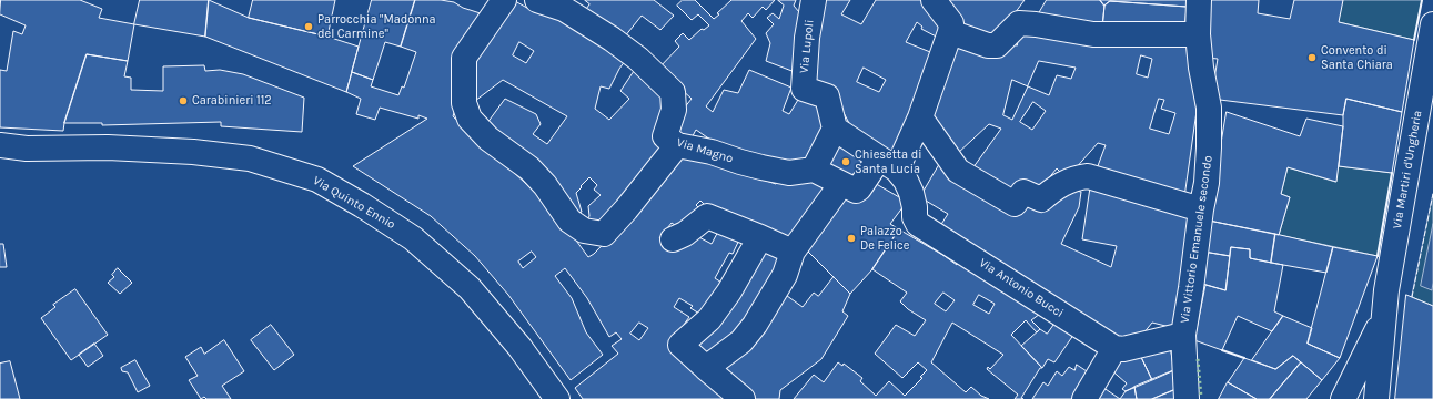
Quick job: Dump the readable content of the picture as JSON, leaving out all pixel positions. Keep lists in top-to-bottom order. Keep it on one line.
{"streets":{"street":["Via Lupoli","Via Magno","Via Martiri d'Ungheria","Via Quinto Ennio","Via Vittorio Emanuele secondo","Via Antonio Bucci"]},"places":["Parrocchia \"Madonna del Carmine\"","Convento di Santa Chiara","Carabinieri 112","Chiesetta di Santa Lucia","Palazzo De Felice"]}
